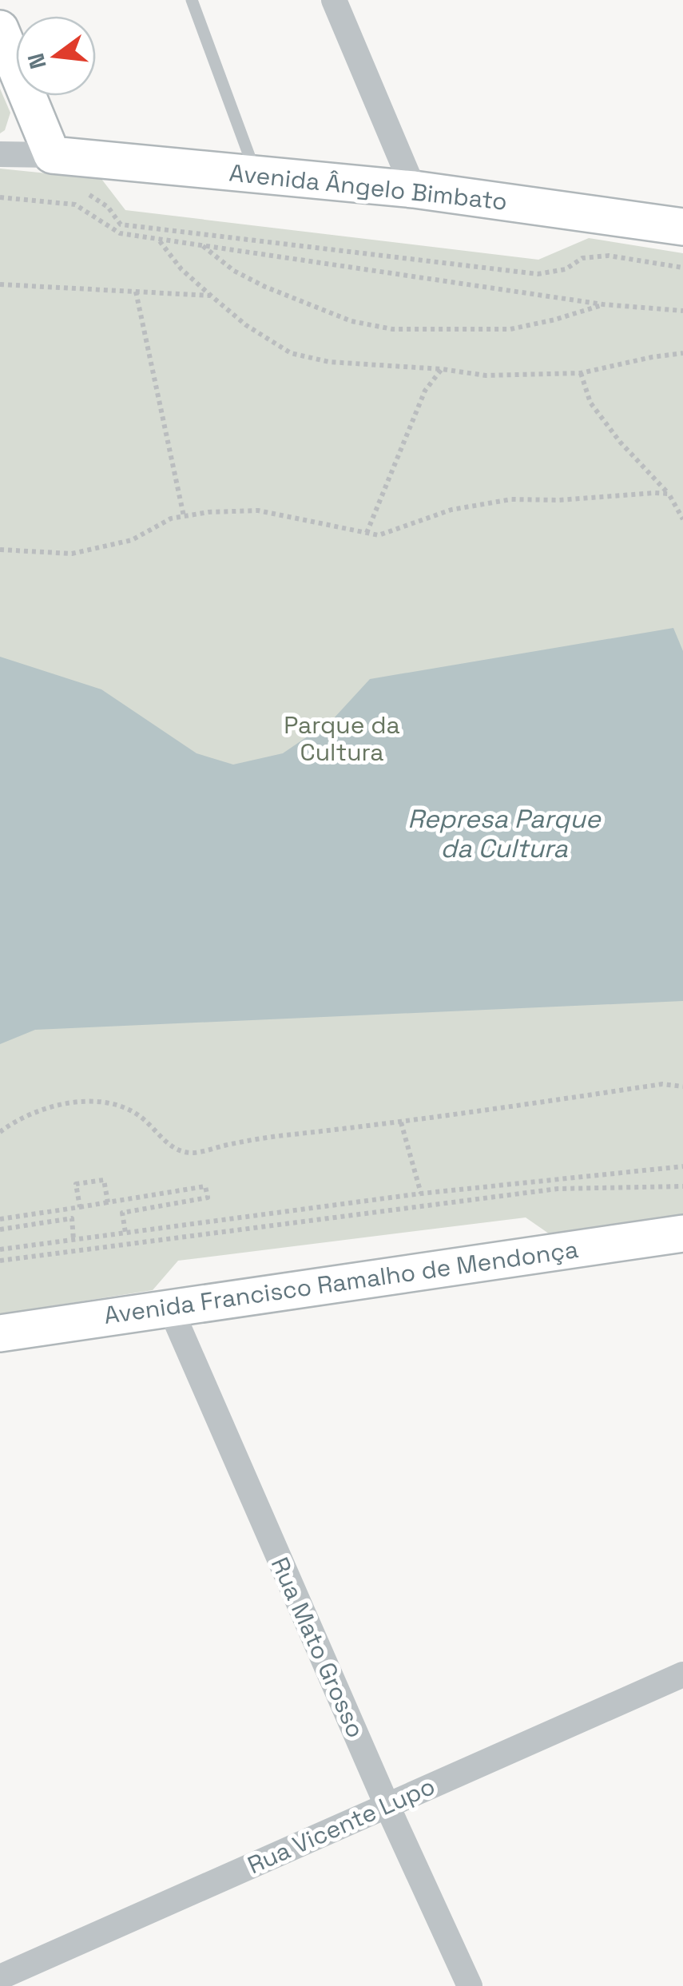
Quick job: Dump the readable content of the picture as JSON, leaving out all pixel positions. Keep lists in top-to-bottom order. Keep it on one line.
{"streets":{"street":["Avenida Ângelo Bimbato","Avenida Francisco Ramalho de Mendonça","Rua Mato Grosso","Rua Vicente Lupo"]},"crossings":[["Avenida Francisco Ramalho de Mendonça","Rua Mato Grosso"],["Rua Mato Grosso","Rua Vicente Lupo"]],"water":["Represa Parque da Cultura"],"parks":["Parque da Cultura"],"north":"left"}
